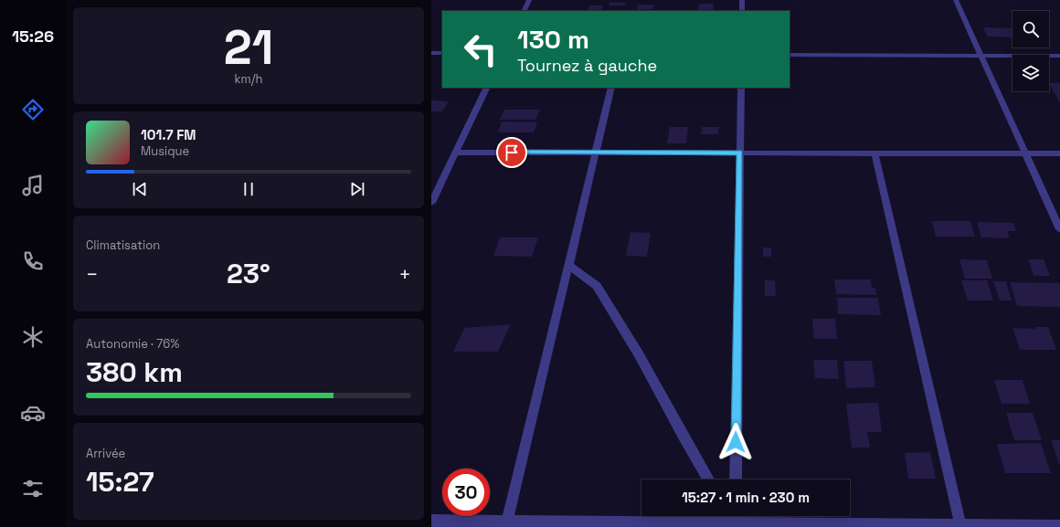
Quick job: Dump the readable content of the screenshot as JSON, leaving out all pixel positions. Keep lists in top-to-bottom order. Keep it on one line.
{"page":{"tabs":"15:26","tile":[["21","km/h"],"Climatisation",["Autonomie · 76%","380 km"],["Arrivée","15:27"]],"turn":["130 m","Tournez à gauche"],"song":["101.7 FM","Musique"],"heat":["−","23°","+"],"limit":"30","trip":"15:27 · 1 min · 230 m"}}
